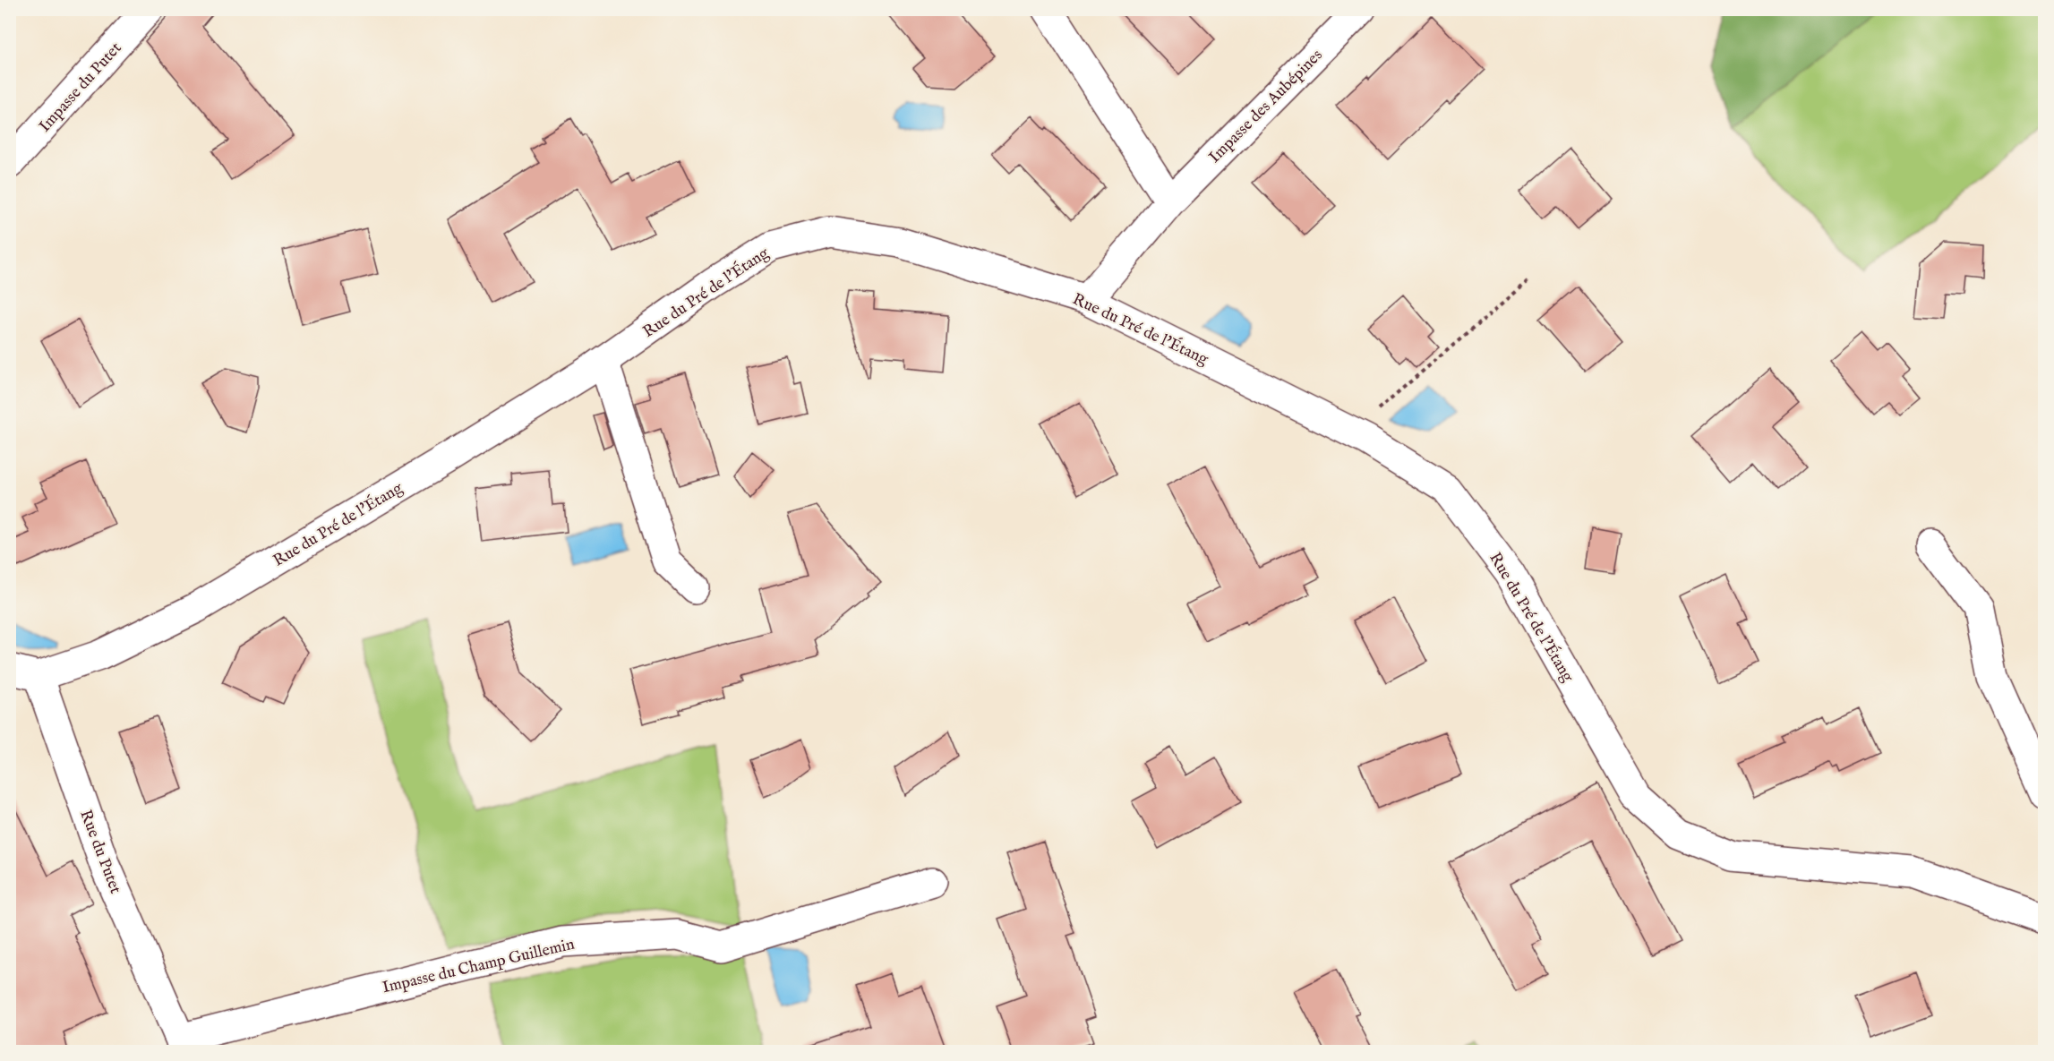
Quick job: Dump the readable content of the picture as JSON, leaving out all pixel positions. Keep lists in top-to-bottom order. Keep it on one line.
{"streets":{"street":["Impasse du Putet","Impasse des Aubépines","Rue du Pré de l'Étang","Rue du Putet","Impasse du Champ Guillemin"]},"crossings":[["Impasse des Aubépines","Rue du Pré de l'Étang"],["Rue du Pré de l'Étang","Rue du Putet"],["Rue du Putet","Impasse du Champ Guillemin"]]}
